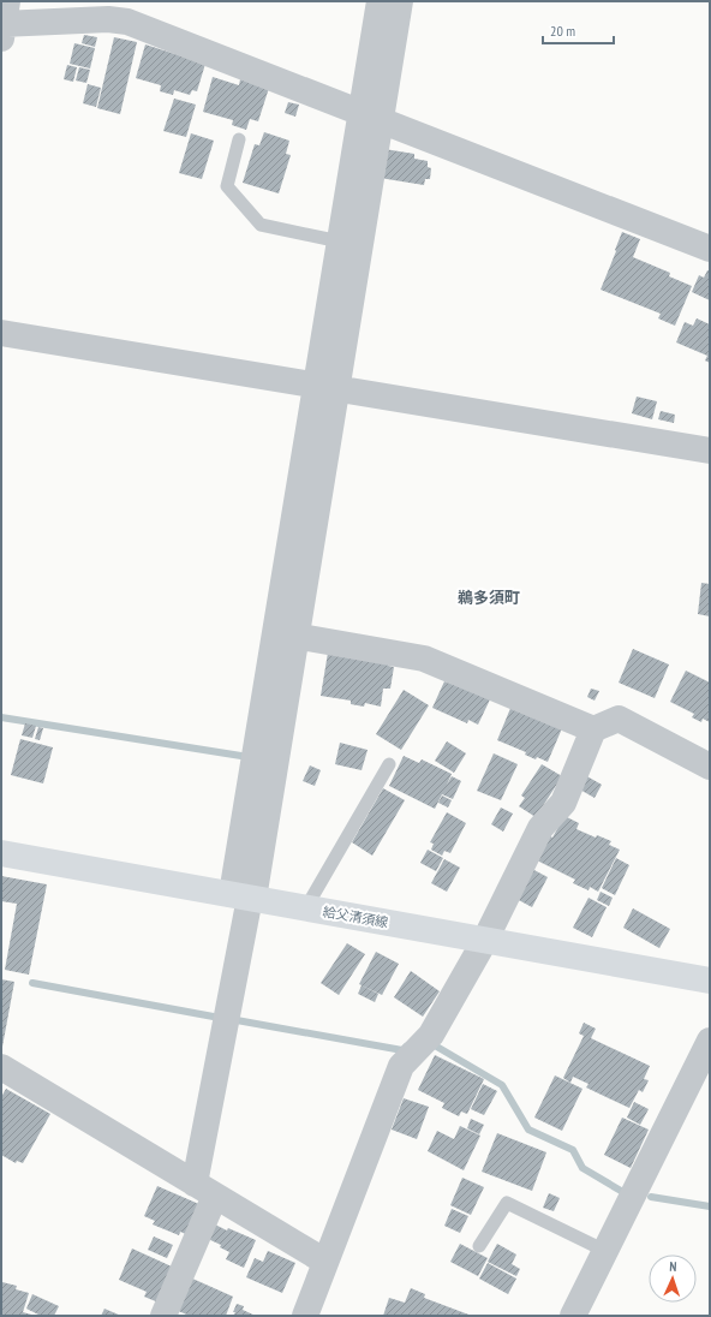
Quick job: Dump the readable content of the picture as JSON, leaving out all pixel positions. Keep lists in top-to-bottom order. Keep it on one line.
{"streets":{"main road":["給父清須線"]},"districts":["鵜多須町"],"scale_bar":"20 m","north":"top"}
